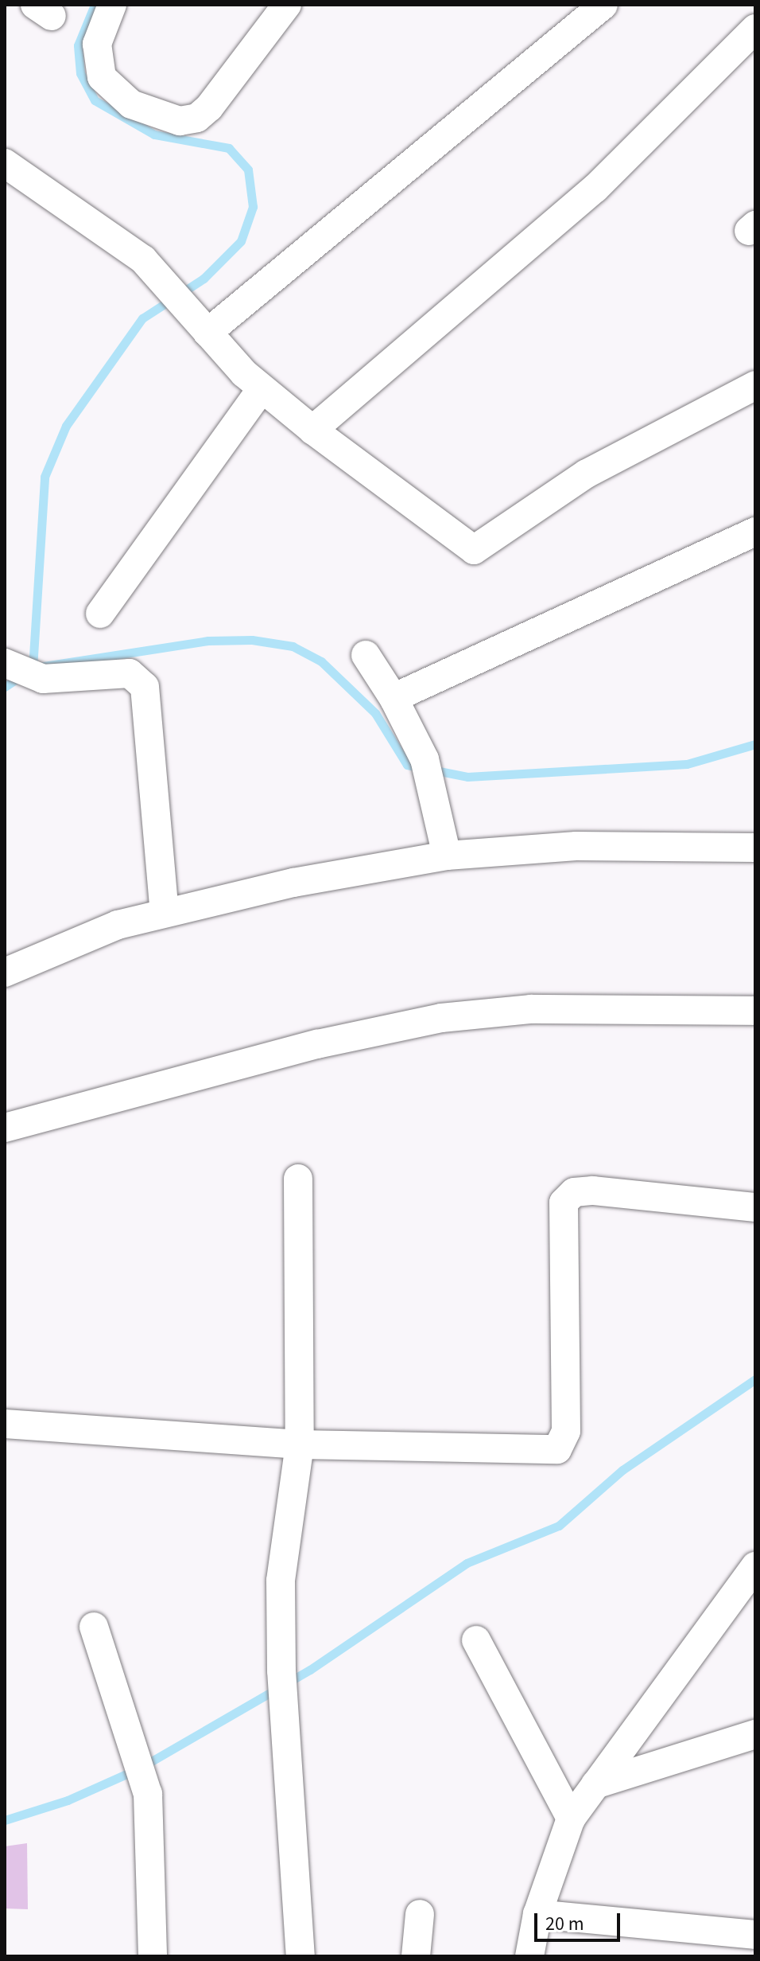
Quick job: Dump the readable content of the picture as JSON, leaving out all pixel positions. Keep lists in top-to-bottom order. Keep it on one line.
{"scale_bar":"20 m"}
